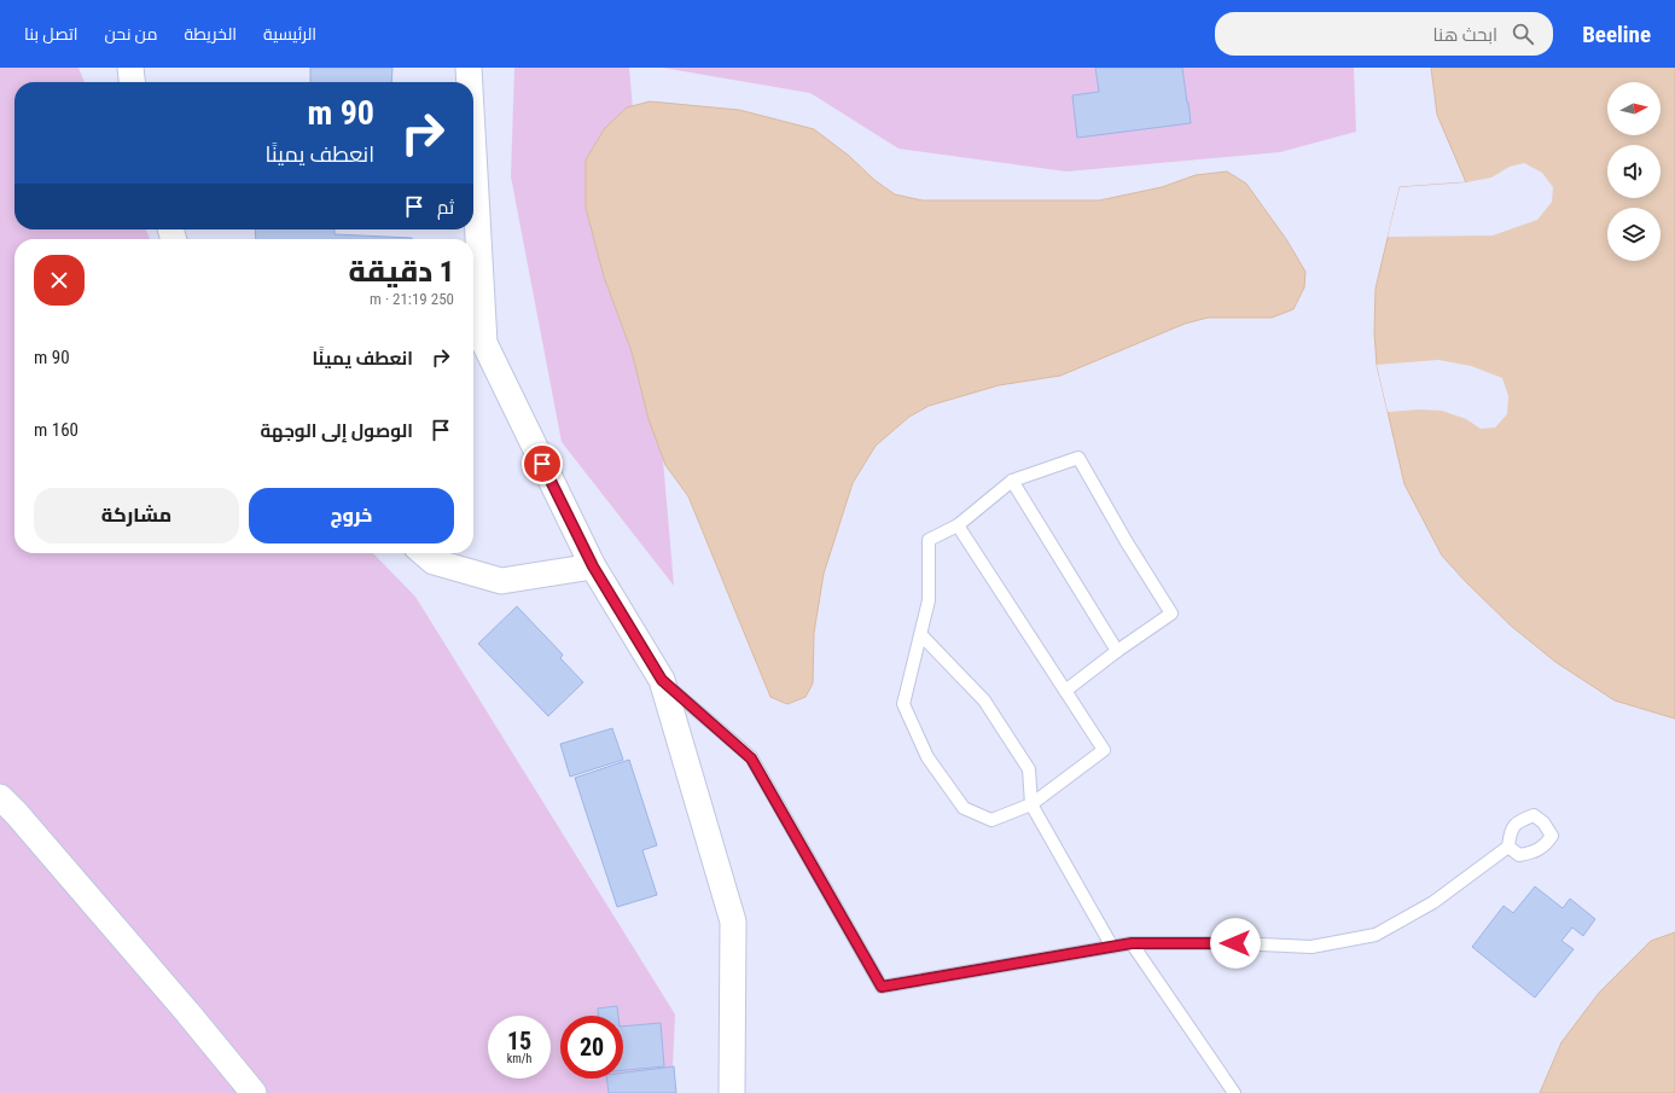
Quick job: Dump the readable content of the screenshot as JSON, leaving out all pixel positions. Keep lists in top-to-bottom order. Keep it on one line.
{"north":"right","page":{"header":"Beeline","search":"ابحث هنا","nav":["الرئيسية","الخريطة","من نحن","اتصل بنا"],"turn":["90 m","انعطف يمينًا"],"then":"ثم","heading":["1 دقيقة","250 m · 21:19"],"list":[{"name":"انعطف يمينًا","value":"90 m"},{"name":"الوصول إلى الوجهة","value":"160 m"}],"buttons":["خروج","مشاركة"],"speed":"15 km/h","limit":"20"}}
